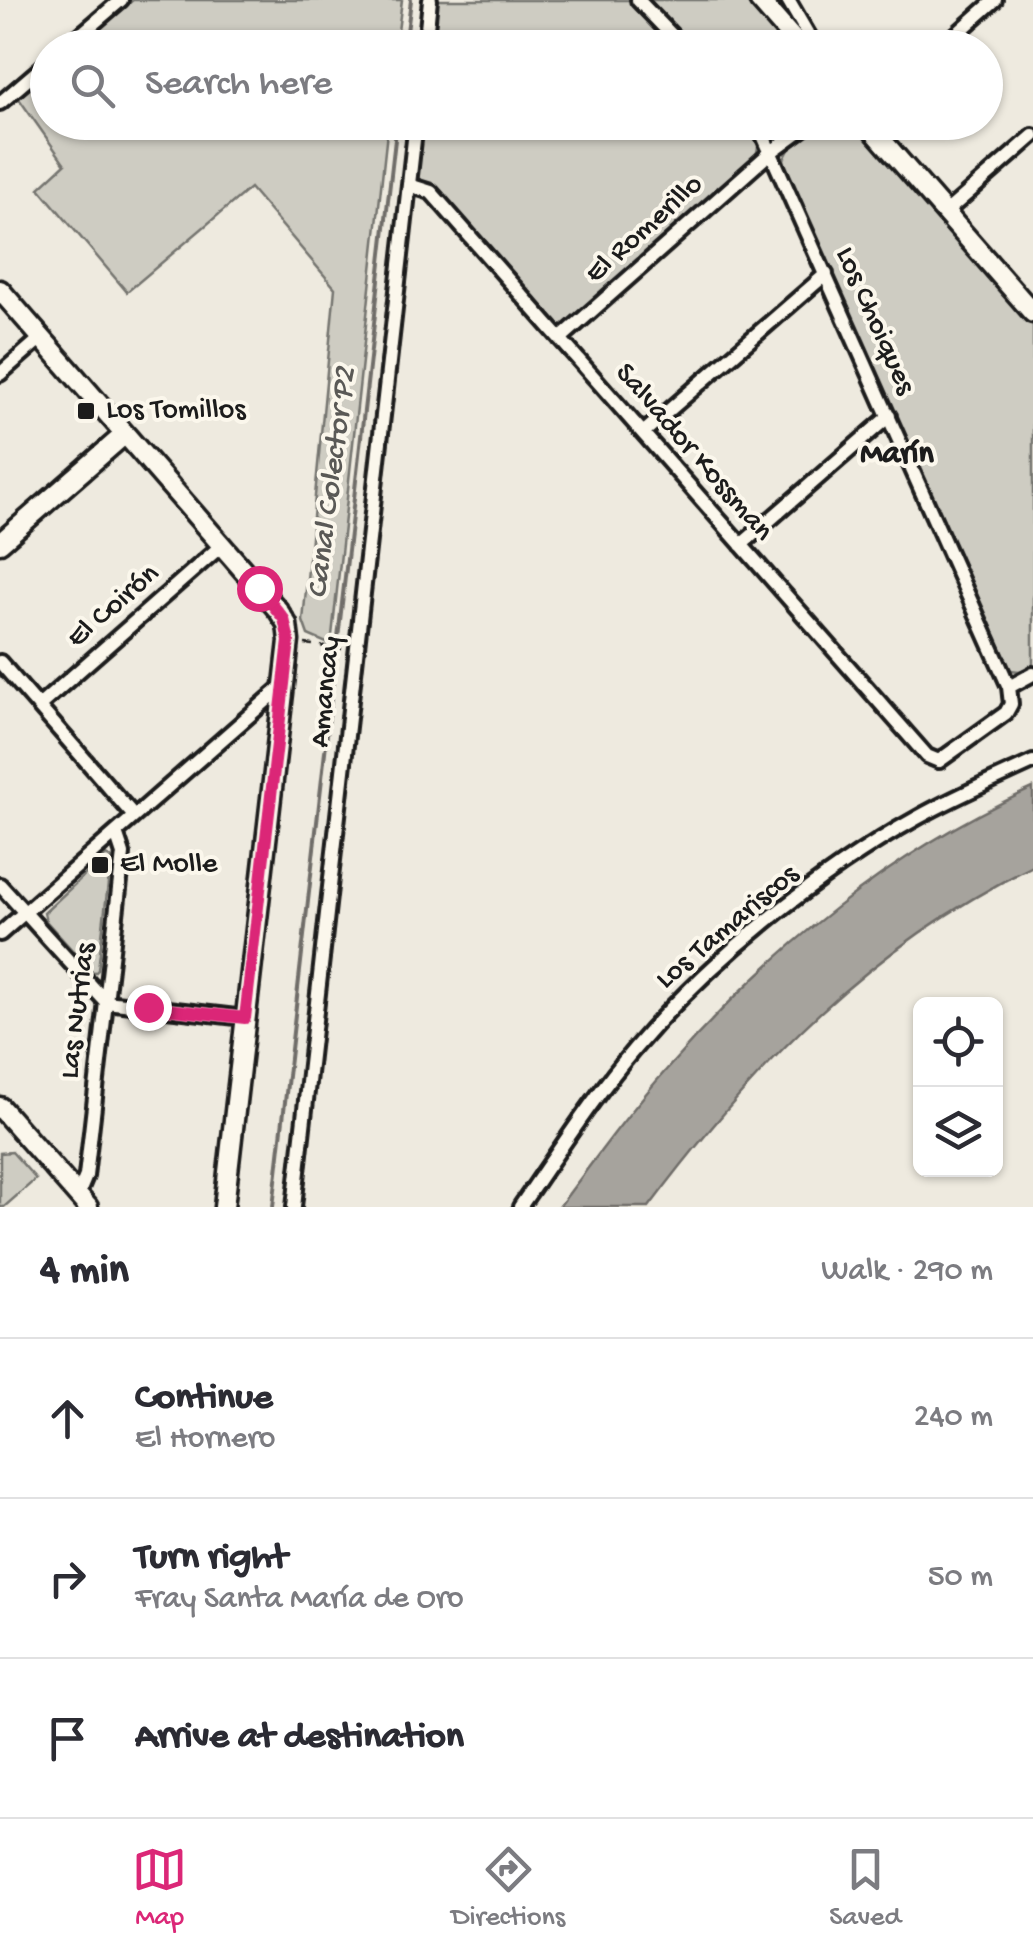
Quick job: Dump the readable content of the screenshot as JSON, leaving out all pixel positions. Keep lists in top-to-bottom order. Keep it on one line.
{"streets":{"street":["El Romerillo","Los Choiques","Salvador Kossman","El Coirón","Amancay","Los Tamariscos","Las Nutrias"]},"crossings":[["El Romerillo","Los Choiques"],["El Romerillo","Salvador Kossman"],["Los Choiques","Salvador Kossman"],["Salvador Kossman","Amancay"]],"districts":["Marín"],"water":["Canal Colector P2"],"places":{"transit":["Los Tomillos","El Molle"]},"page":{"search":"Search here","heading":["4 min","Walk · 290 m"],"list":[["Continue","El Hornero","240 m"],["Turn right","Fray Santa María de Oro","50 m"],"Arrive at destination"],"nav":["Map","Directions","Saved"]}}
